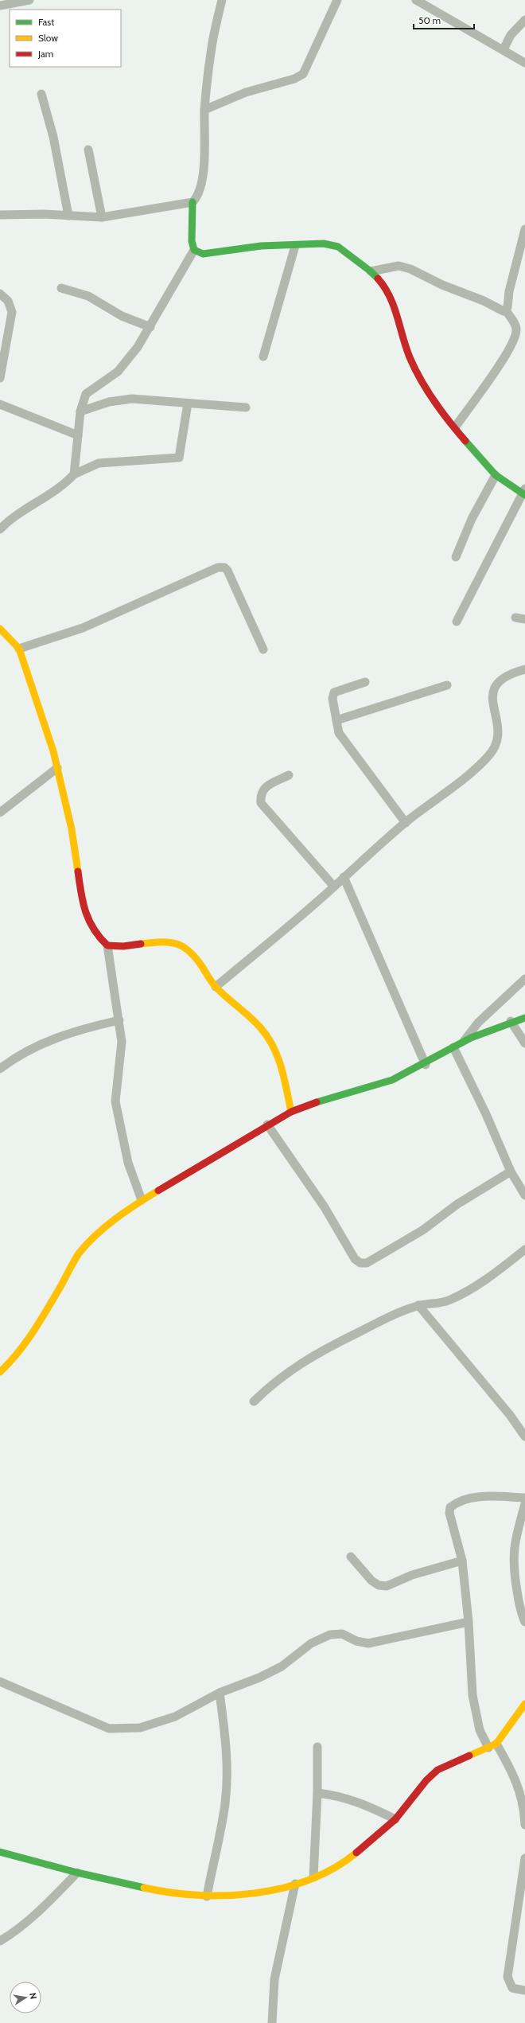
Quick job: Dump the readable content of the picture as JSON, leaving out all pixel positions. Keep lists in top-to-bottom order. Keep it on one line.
{"legend":["Fast","Slow","Jam"],"scale_bar":"50 m","north":"right"}
